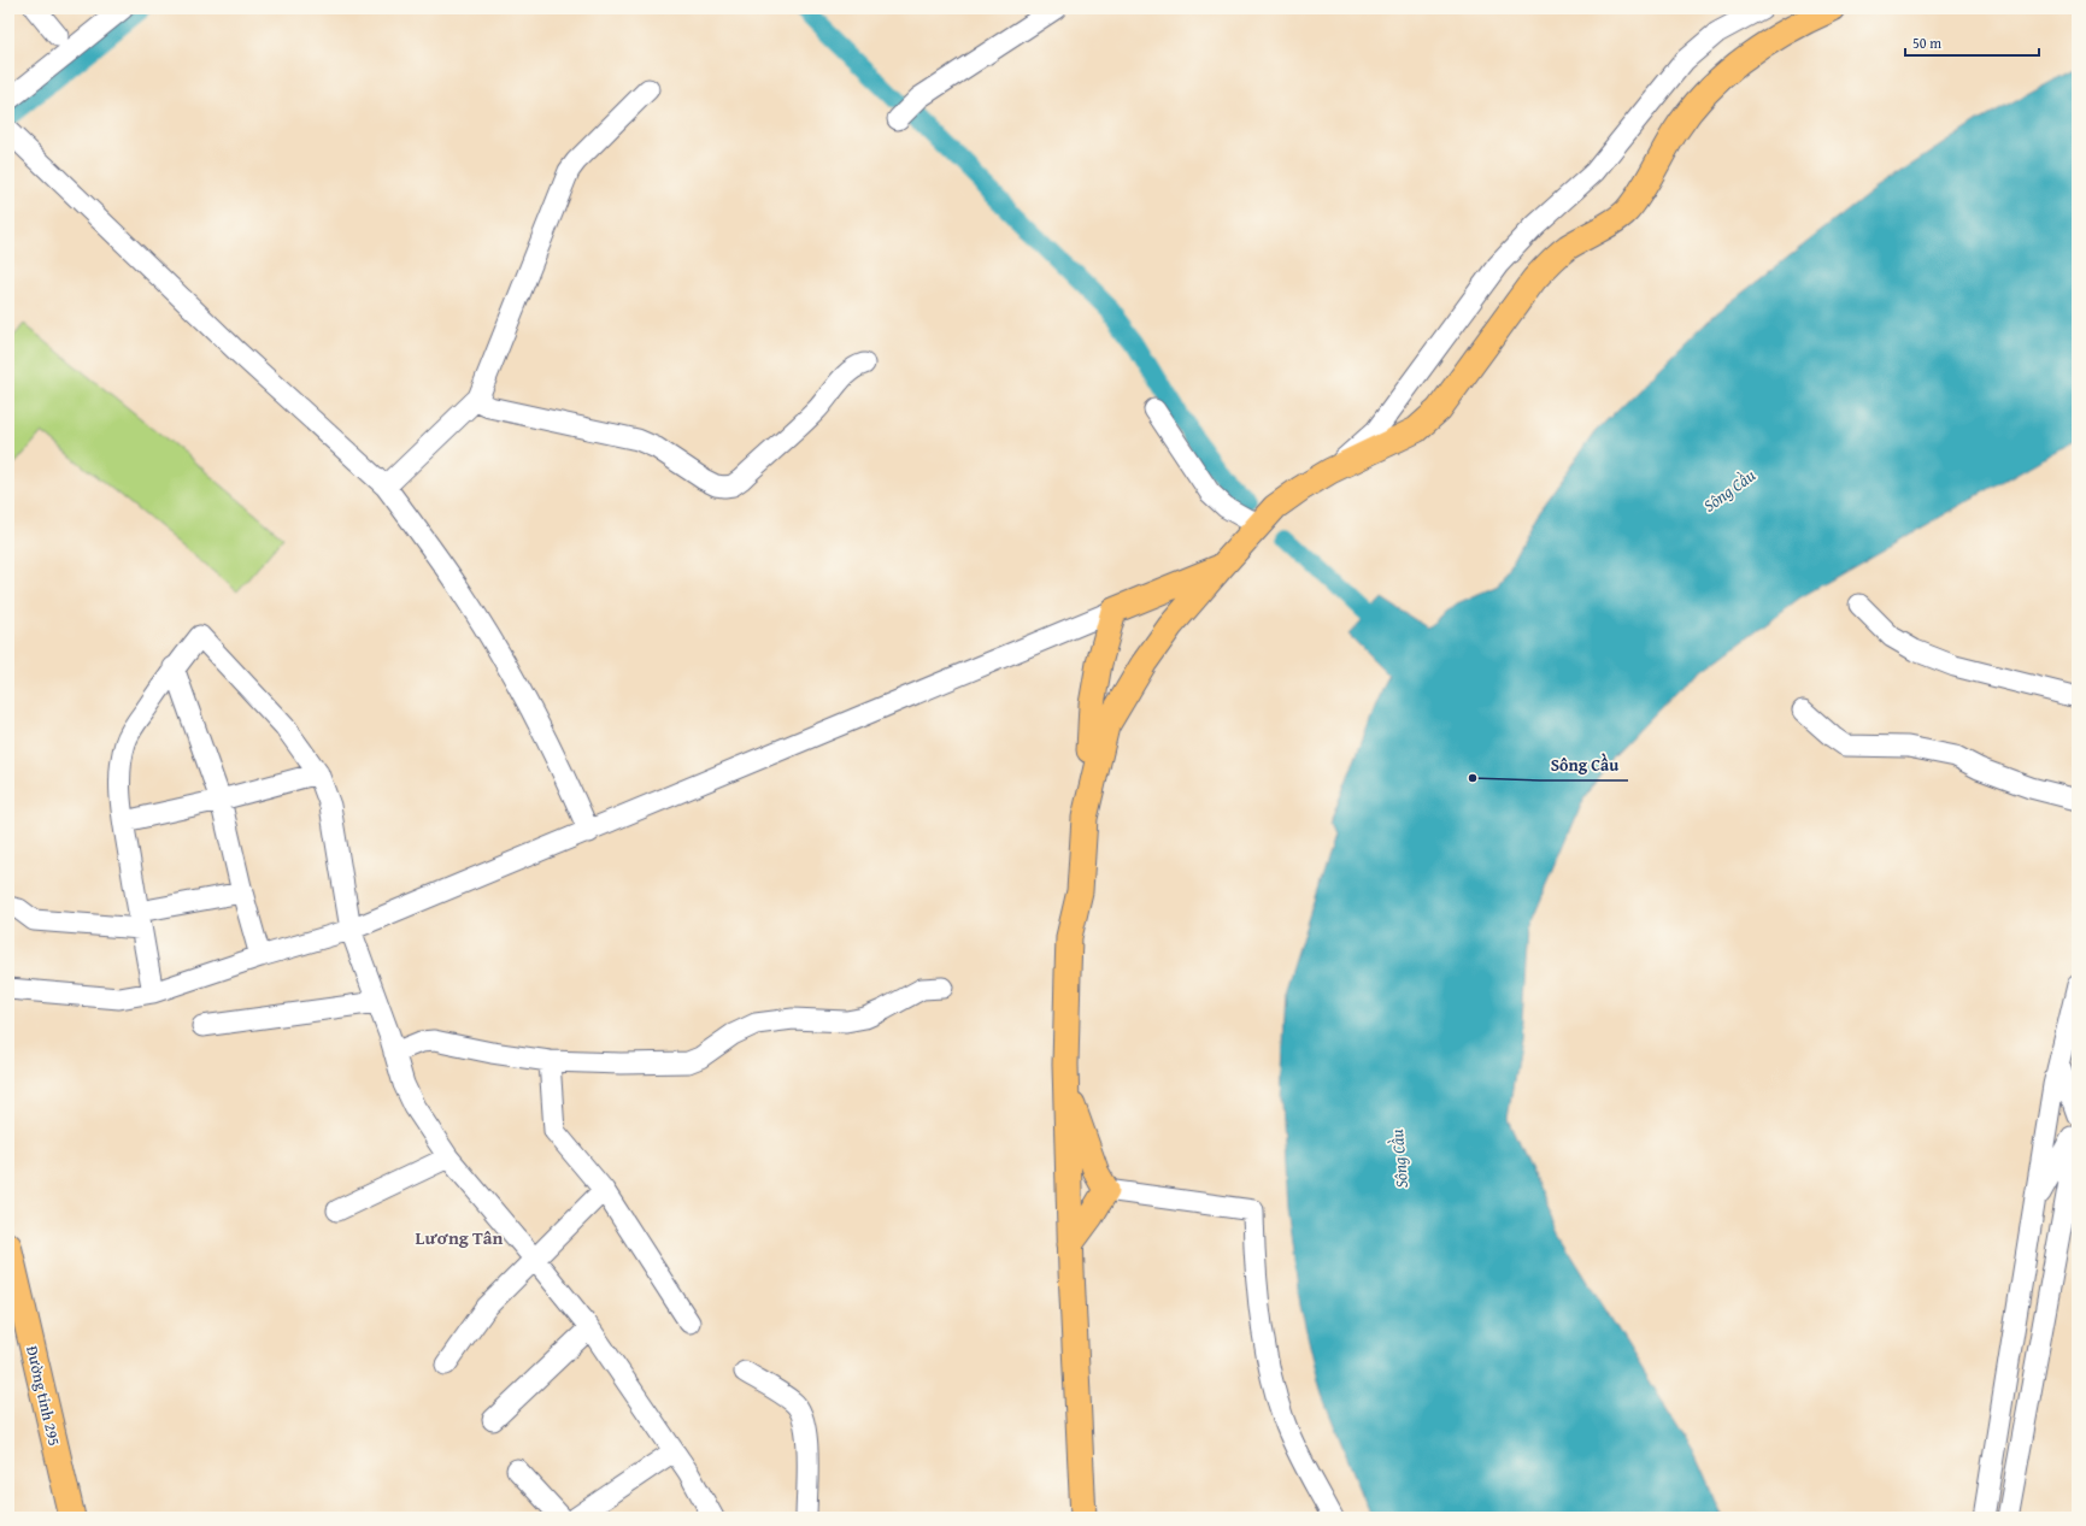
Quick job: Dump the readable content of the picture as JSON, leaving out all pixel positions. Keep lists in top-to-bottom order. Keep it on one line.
{"streets":{"main road":["Đường tỉnh 295"]},"districts":["Lương Tân"],"water":["Sông Cầu"],"places":["Sông Cầu"],"scale_bar":"50 m"}
